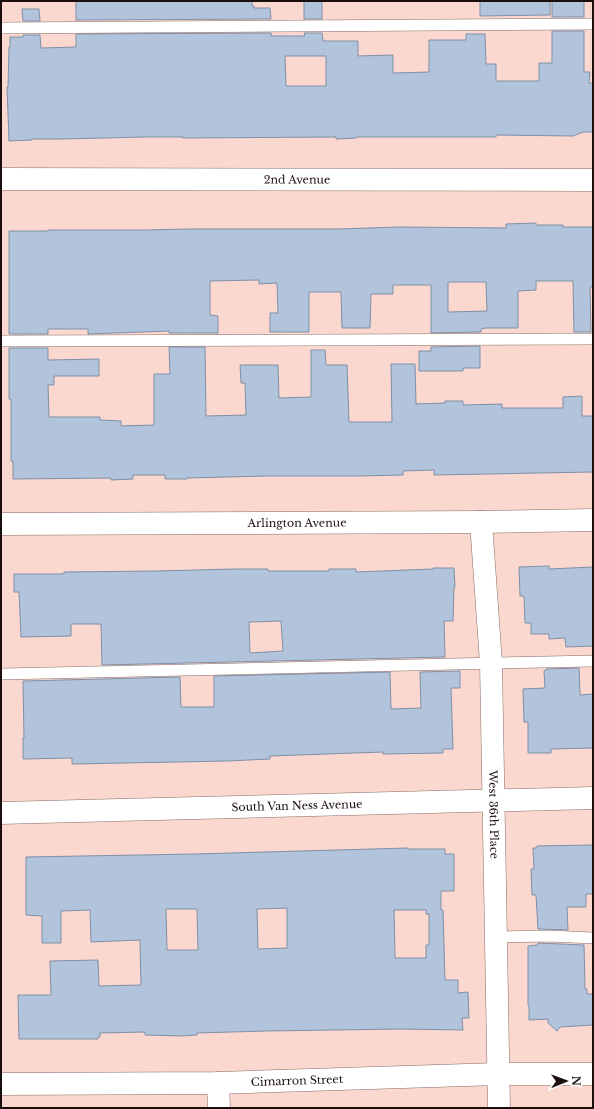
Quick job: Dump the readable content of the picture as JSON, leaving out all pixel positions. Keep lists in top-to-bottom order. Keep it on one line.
{"streets":{"street":["2nd Avenue","Arlington Avenue","South Van Ness Avenue","West 36th Place","Cimarron Street"]},"crossings":[["Arlington Avenue","West 36th Place"],["South Van Ness Avenue","West 36th Place"],["West 36th Place","Cimarron Street"]],"north":"right"}
